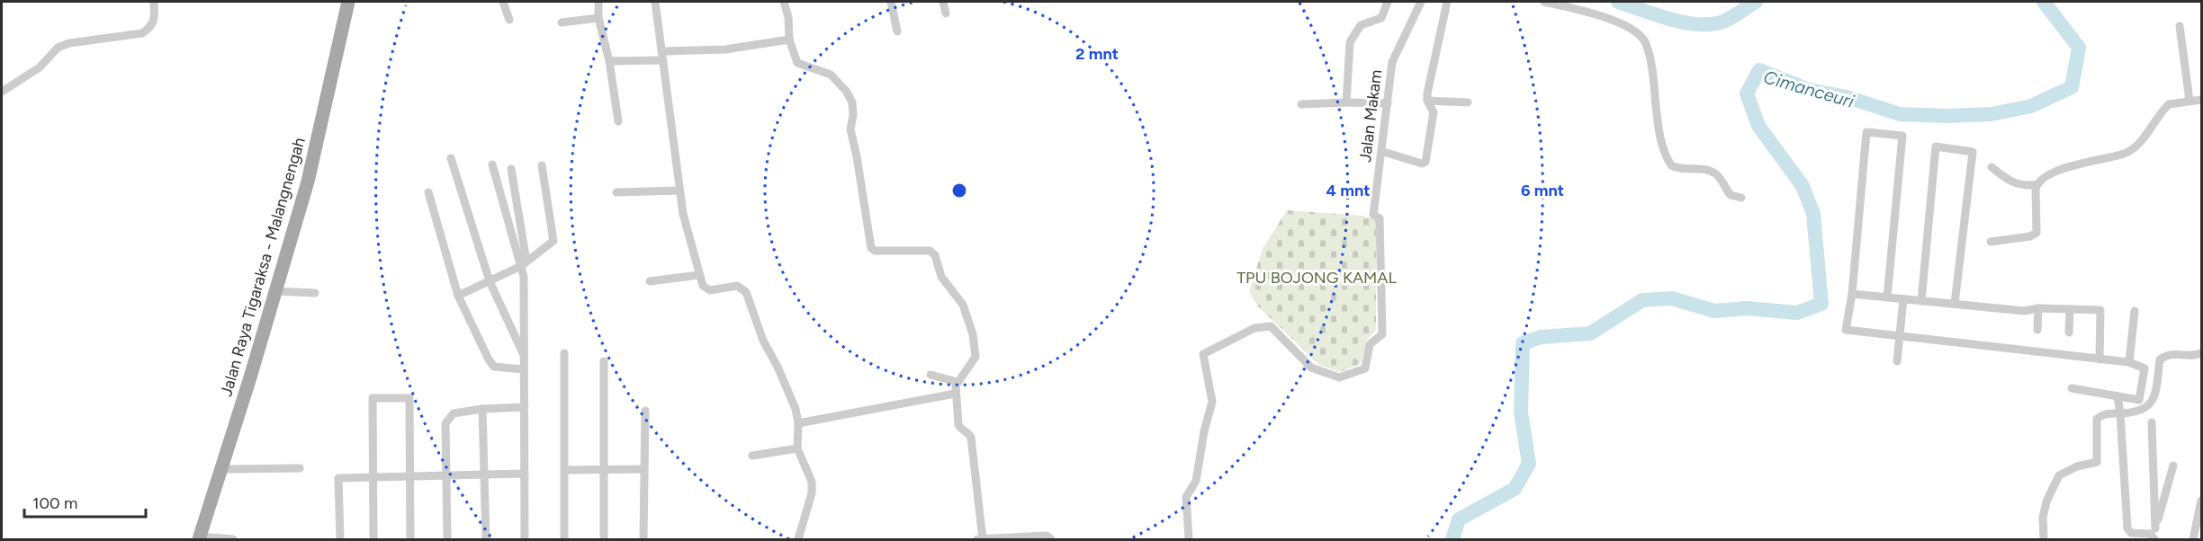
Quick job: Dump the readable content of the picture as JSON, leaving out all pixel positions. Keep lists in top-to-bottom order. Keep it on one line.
{"streets":{"main road":["Jalan Raya Tigaraksa - Malangnengah"],"street":["Jalan Makam"]},"water":["Cimanceuri"],"parks":["TPU BOJONG KAMAL"],"scale_bar":"100 m","rings":["2 mnt","4 mnt","6 mnt"]}
